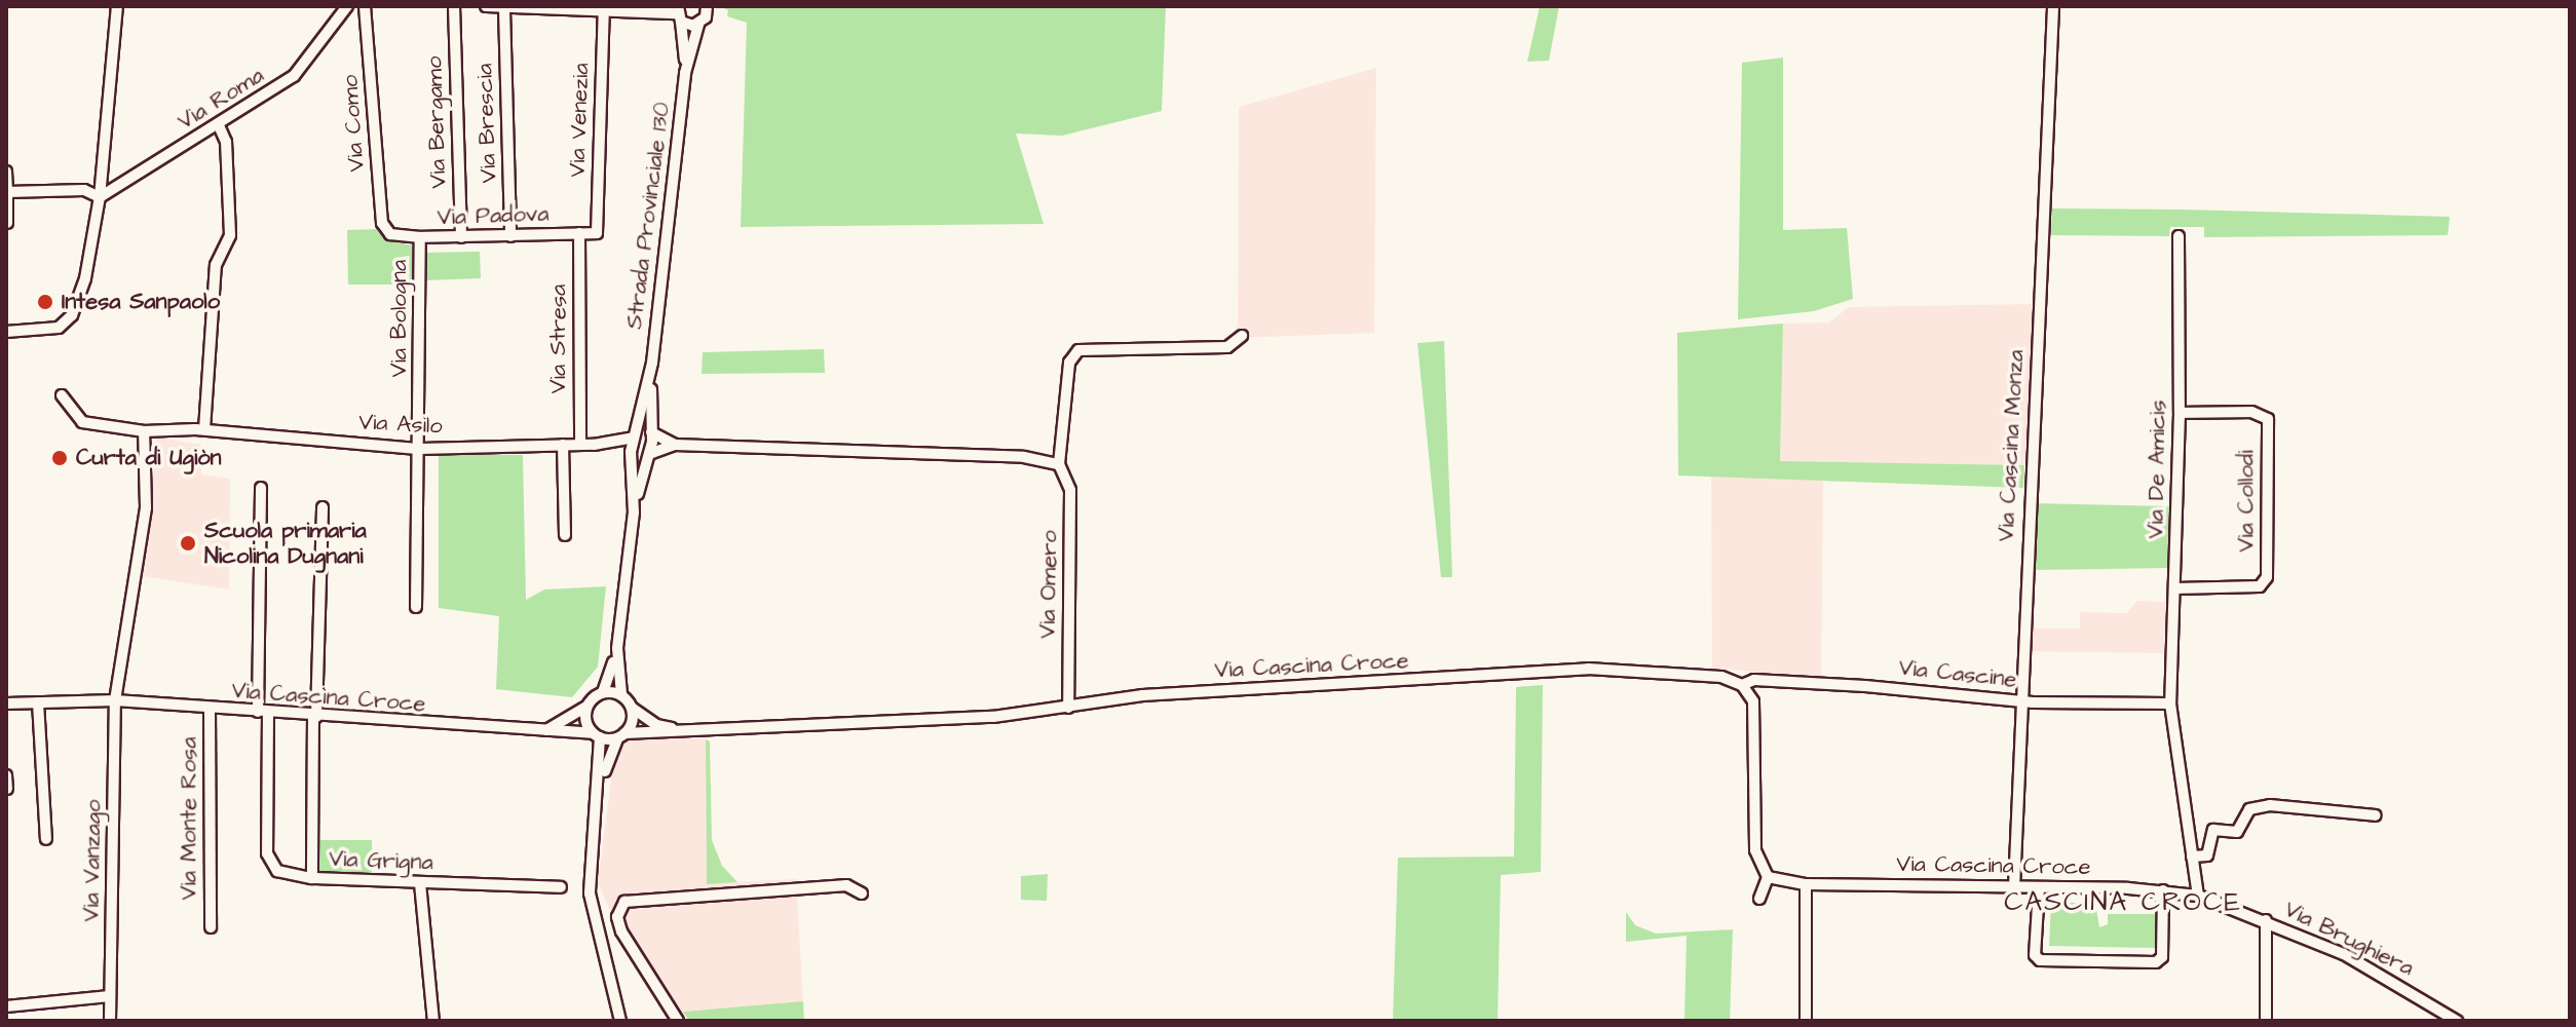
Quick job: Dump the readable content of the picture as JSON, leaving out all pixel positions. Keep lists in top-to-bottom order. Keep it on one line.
{"streets":{"street":["Via Roma","Via Venezia","Via Bergamo","Via Como","Via Brescia","Via Padova","Strada Provinciale 130","Via Bologna","Via Stresa","Via Asilo","Via Cascina Monza","Via De Amicis","Via Collodi","Via Omero","Via Cascina Croce","Via Cascine","Via Monte Rosa","Via Vanzago","Via Grigna","Via Brughiera"]},"crossings":[["Via Roma","Via Como"],["Via Venezia","Via Padova"],["Via Bergamo","Via Padova"],["Via Como","Via Padova"],["Via Brescia","Via Padova"],["Via Padova","Via Bologna"],["Via Padova","Via Stresa"],["Strada Provinciale 130","Via Asilo"],["Strada Provinciale 130","Via Cascina Croce"],["Via Bologna","Via Asilo"],["Via Stresa","Via Asilo"],["Via Asilo","Via Vanzago"],["Via Cascina Monza","Via Cascina Croce"],["Via Cascina Monza","Via Cascine"],["Via De Amicis","Via Collodi"],["Via De Amicis","Via Cascina Croce"],["Via De Amicis","Via Cascine"],["Via Omero","Via Cascina Croce"],["Via Cascina Croce","Via Cascine"],["Via Cascina Croce","Via Monte Rosa"],["Via Cascina Croce","Via Vanzago"],["Via Cascina Croce","Via Grigna"],["Via Cascina Croce","Via Brughiera"]],"districts":["CASCINA CROCE"],"places":["Intesa Sanpaolo","Curta di Ugiòn","Scuola primaria Nicolina Dugnani"]}
